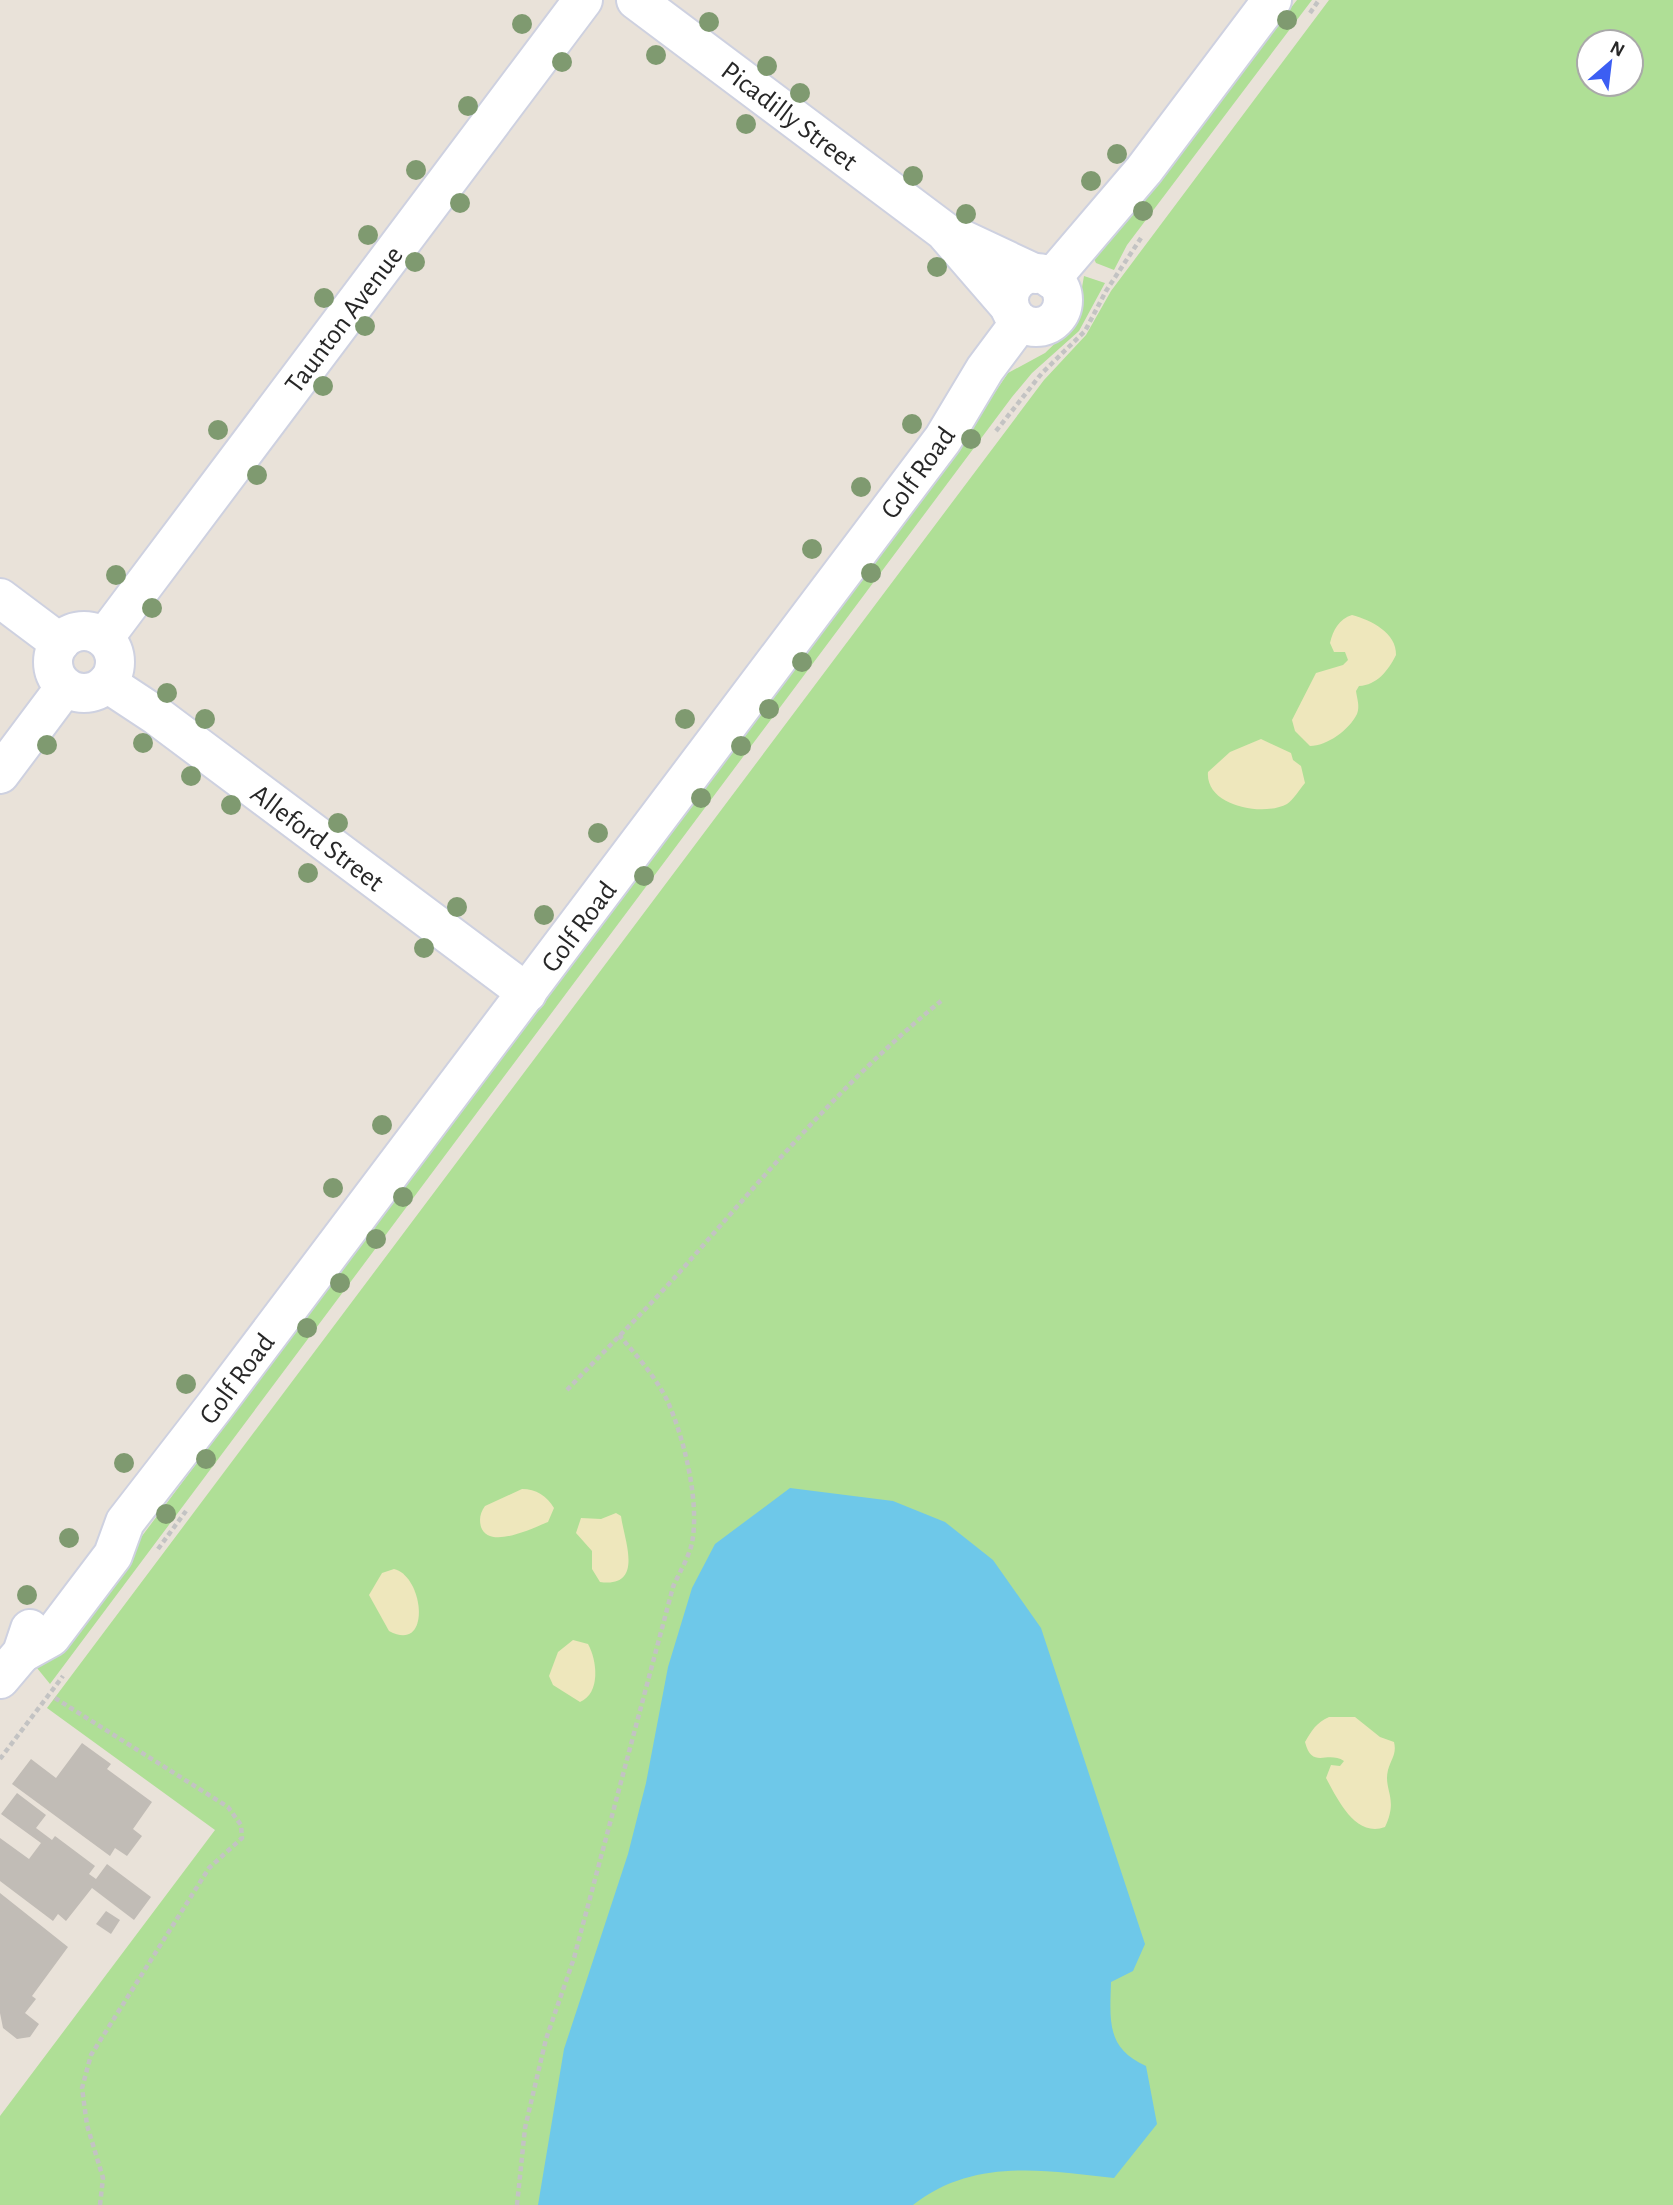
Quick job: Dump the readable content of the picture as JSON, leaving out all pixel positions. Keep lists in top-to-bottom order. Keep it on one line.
{"streets":{"street":["Picadilly Street","Taunton Avenue","Golf Road","Alleford Street"]},"crossings":[["Picadilly Street","Golf Road"],["Taunton Avenue","Alleford Street"],["Golf Road","Alleford Street"]],"north":"top right"}
